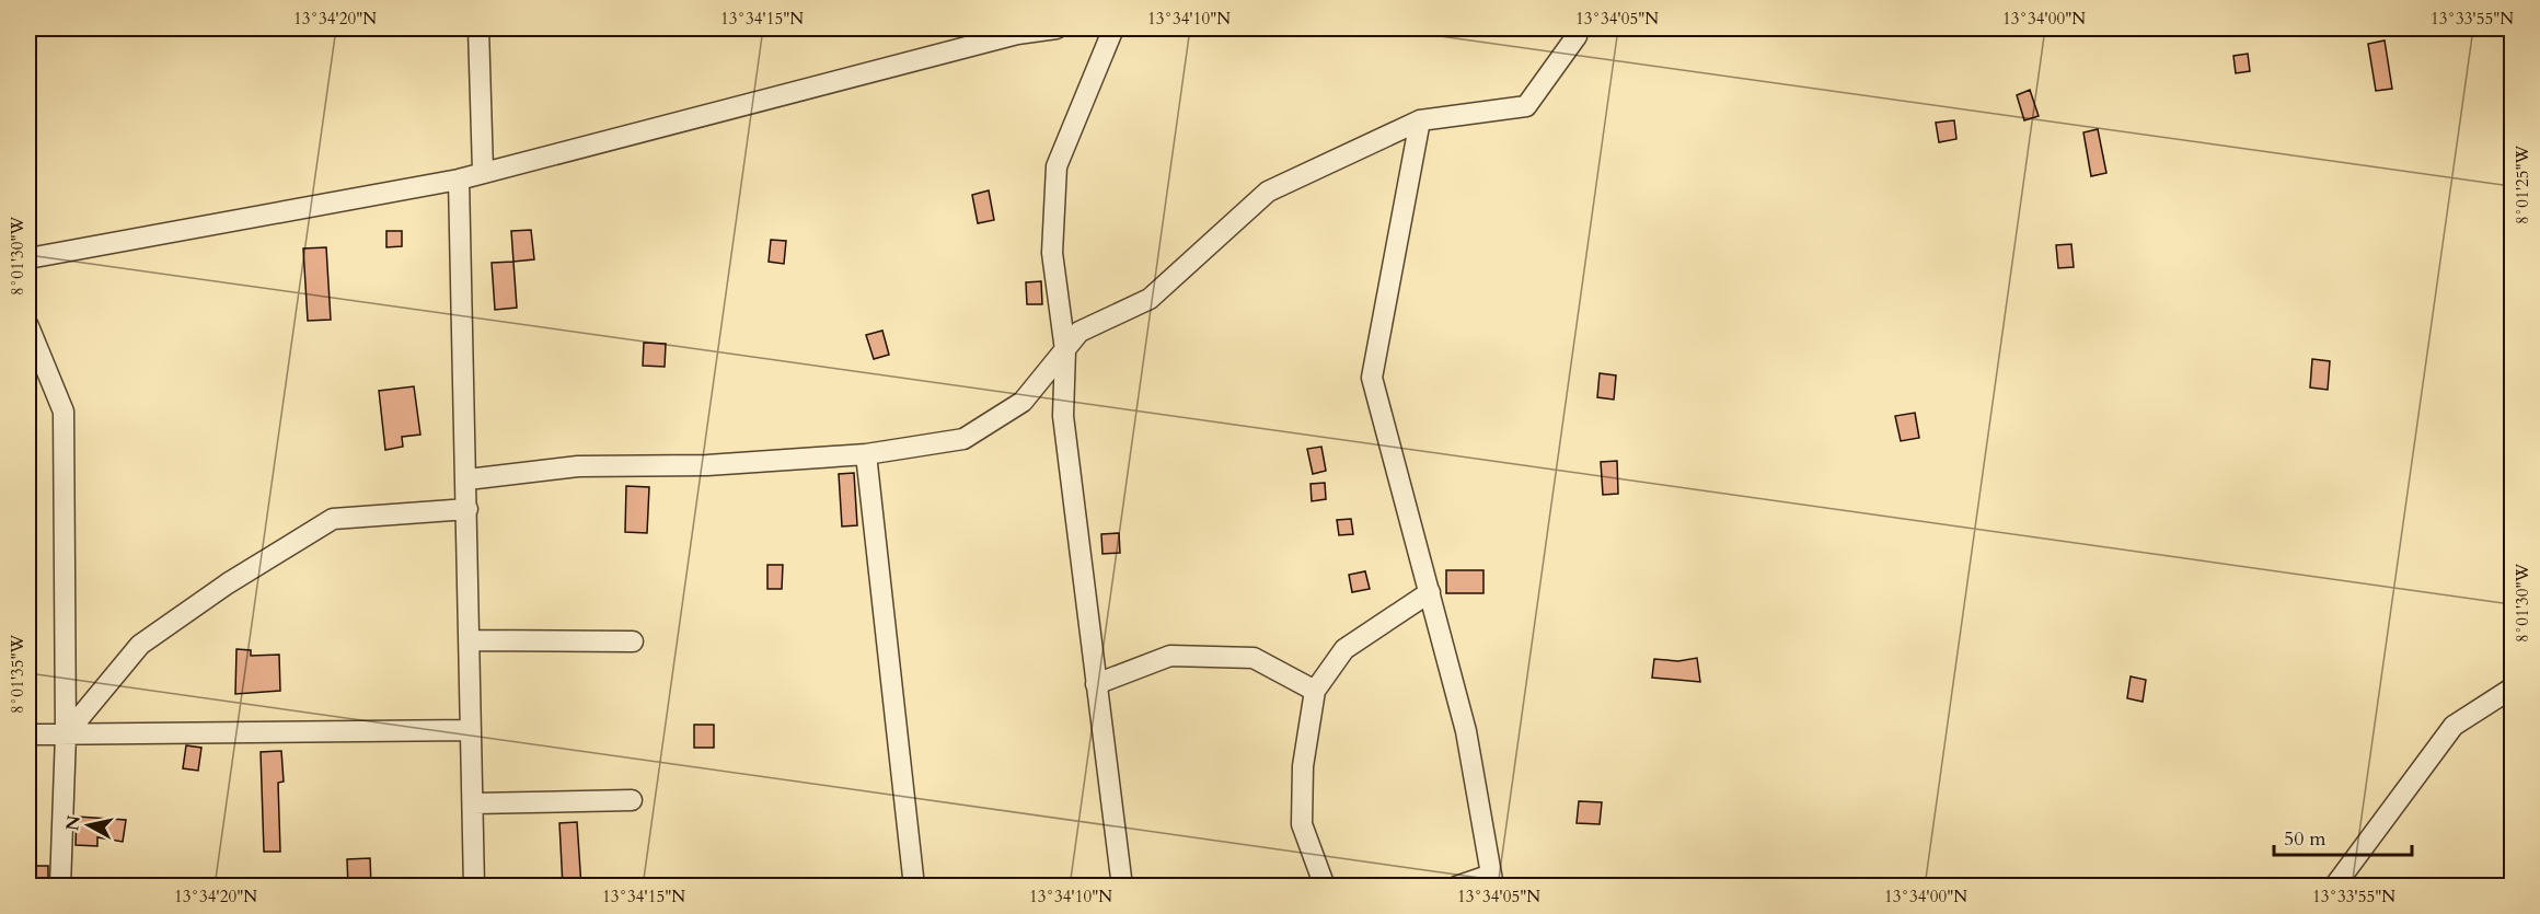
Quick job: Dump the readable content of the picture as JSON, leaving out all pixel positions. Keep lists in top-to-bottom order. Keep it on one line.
{"scale_bar":"50 m","north":"left","coordinates":["13°34'20\"N","13°34'15\"N","13°34'10\"N","13°34'05\"N","13°34'00\"N","13°33'55\"N","8°01'25\"W","8°01'30\"W","8°01'35\"W"]}
